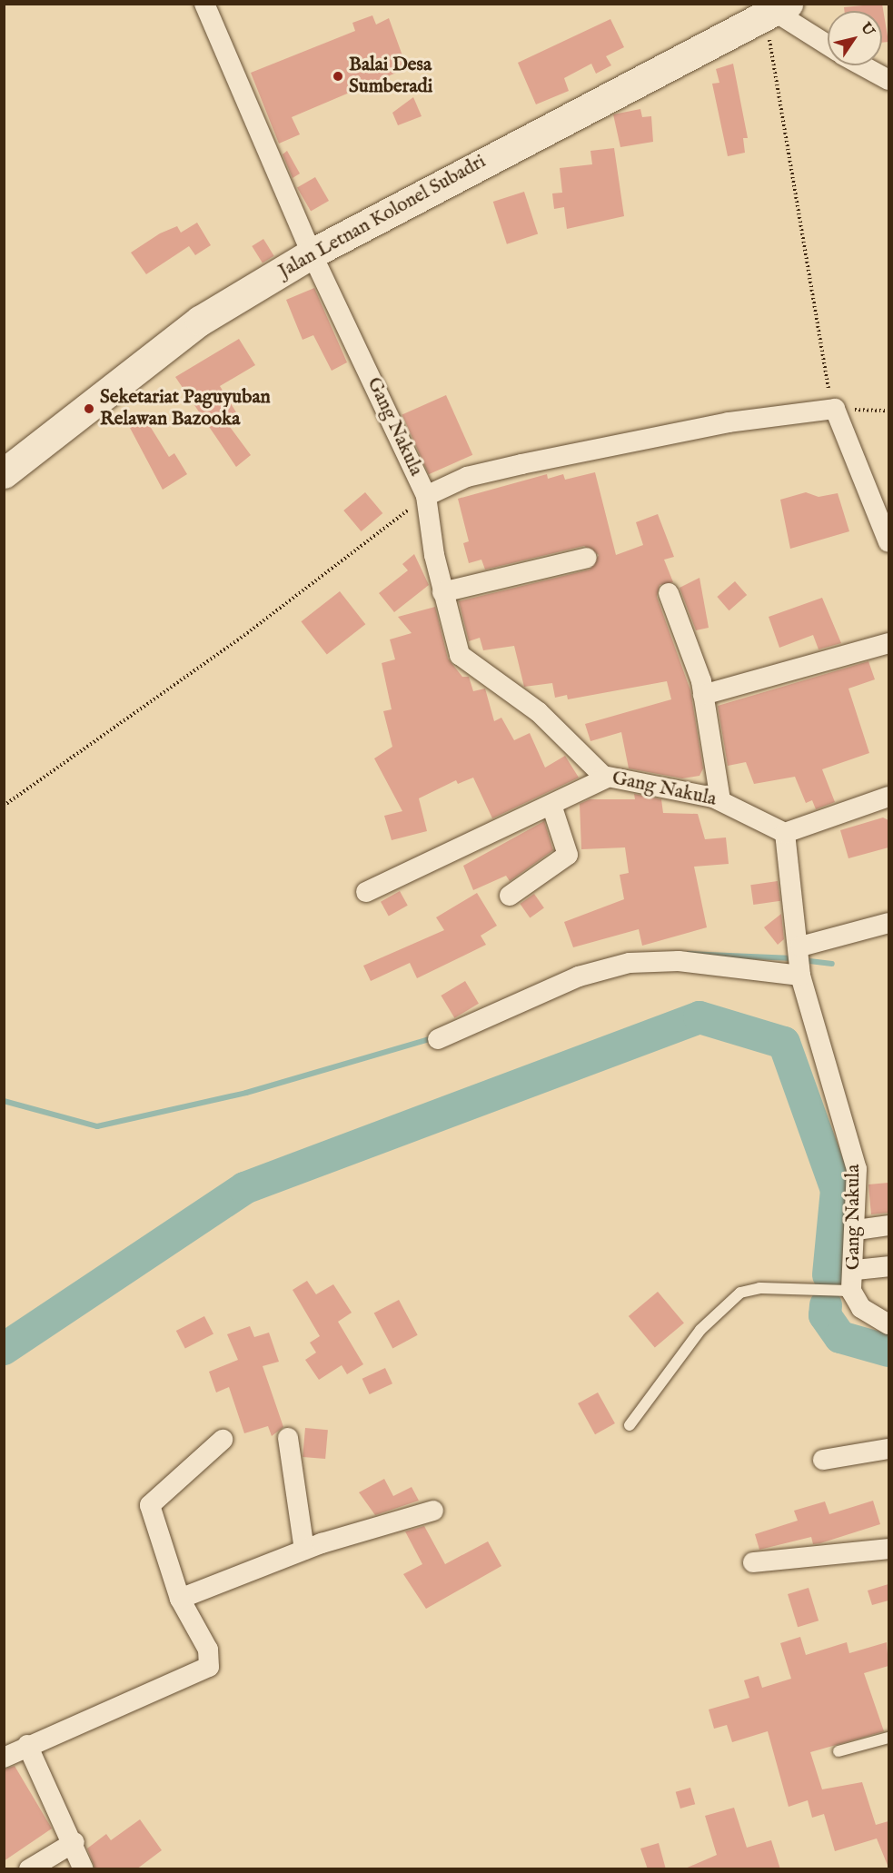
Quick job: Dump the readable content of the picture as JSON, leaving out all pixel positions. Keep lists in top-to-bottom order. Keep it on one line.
{"streets":{"main road":["Jalan Letnan Kolonel Subadri"],"street":["Gang Nakula"]},"crossings":[["Jalan Letnan Kolonel Subadri","Gang Nakula"]],"places":["Balai Desa Sumberadi","Seketariat Paguyuban Relawan Bazooka"],"north":"top right"}
